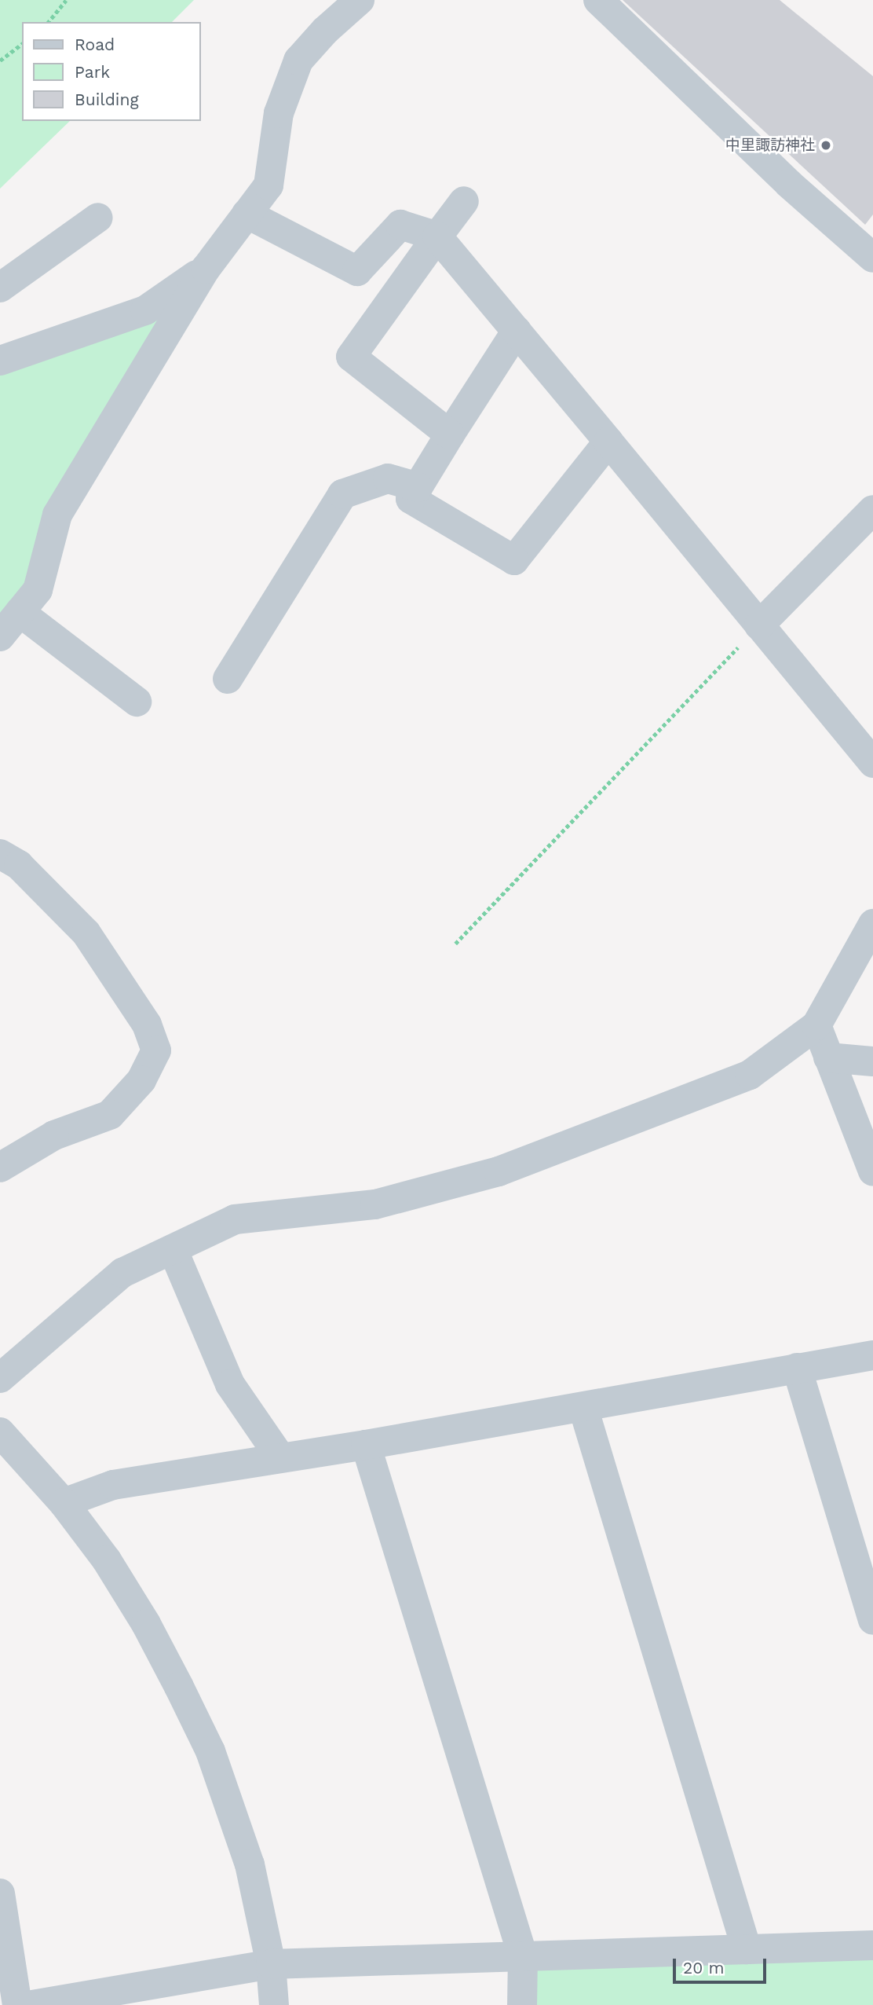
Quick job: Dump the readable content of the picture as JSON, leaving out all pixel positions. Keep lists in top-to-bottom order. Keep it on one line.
{"places":["中里諏訪神社"],"legend":["Road","Park","Building"],"scale_bar":"20 m"}
